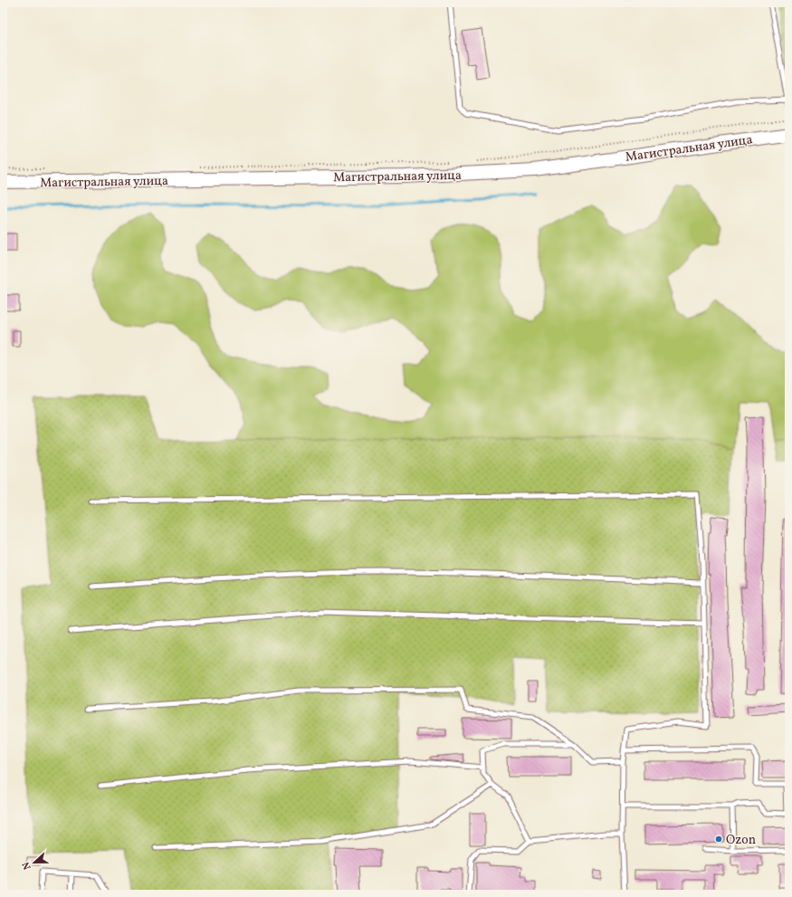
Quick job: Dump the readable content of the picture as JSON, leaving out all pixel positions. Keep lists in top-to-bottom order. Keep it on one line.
{"streets":{"main road":["Магистральная улица"]},"places":["Ozon"],"north":"left"}
